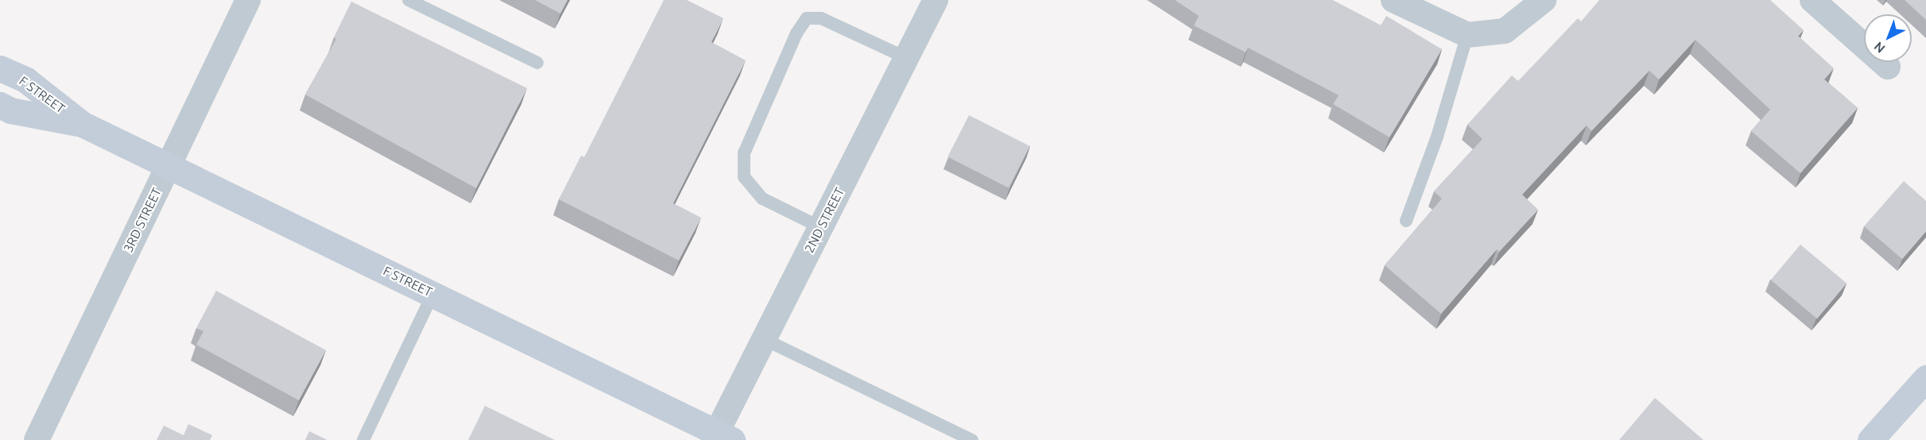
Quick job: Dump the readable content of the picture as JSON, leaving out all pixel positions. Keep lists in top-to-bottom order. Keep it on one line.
{"streets":{"main road":["F STREET"],"street":["3RD STREET","2ND STREET"]},"crossings":[["F STREET","3RD STREET"],["F STREET","2ND STREET"]],"north":"bottom left"}
